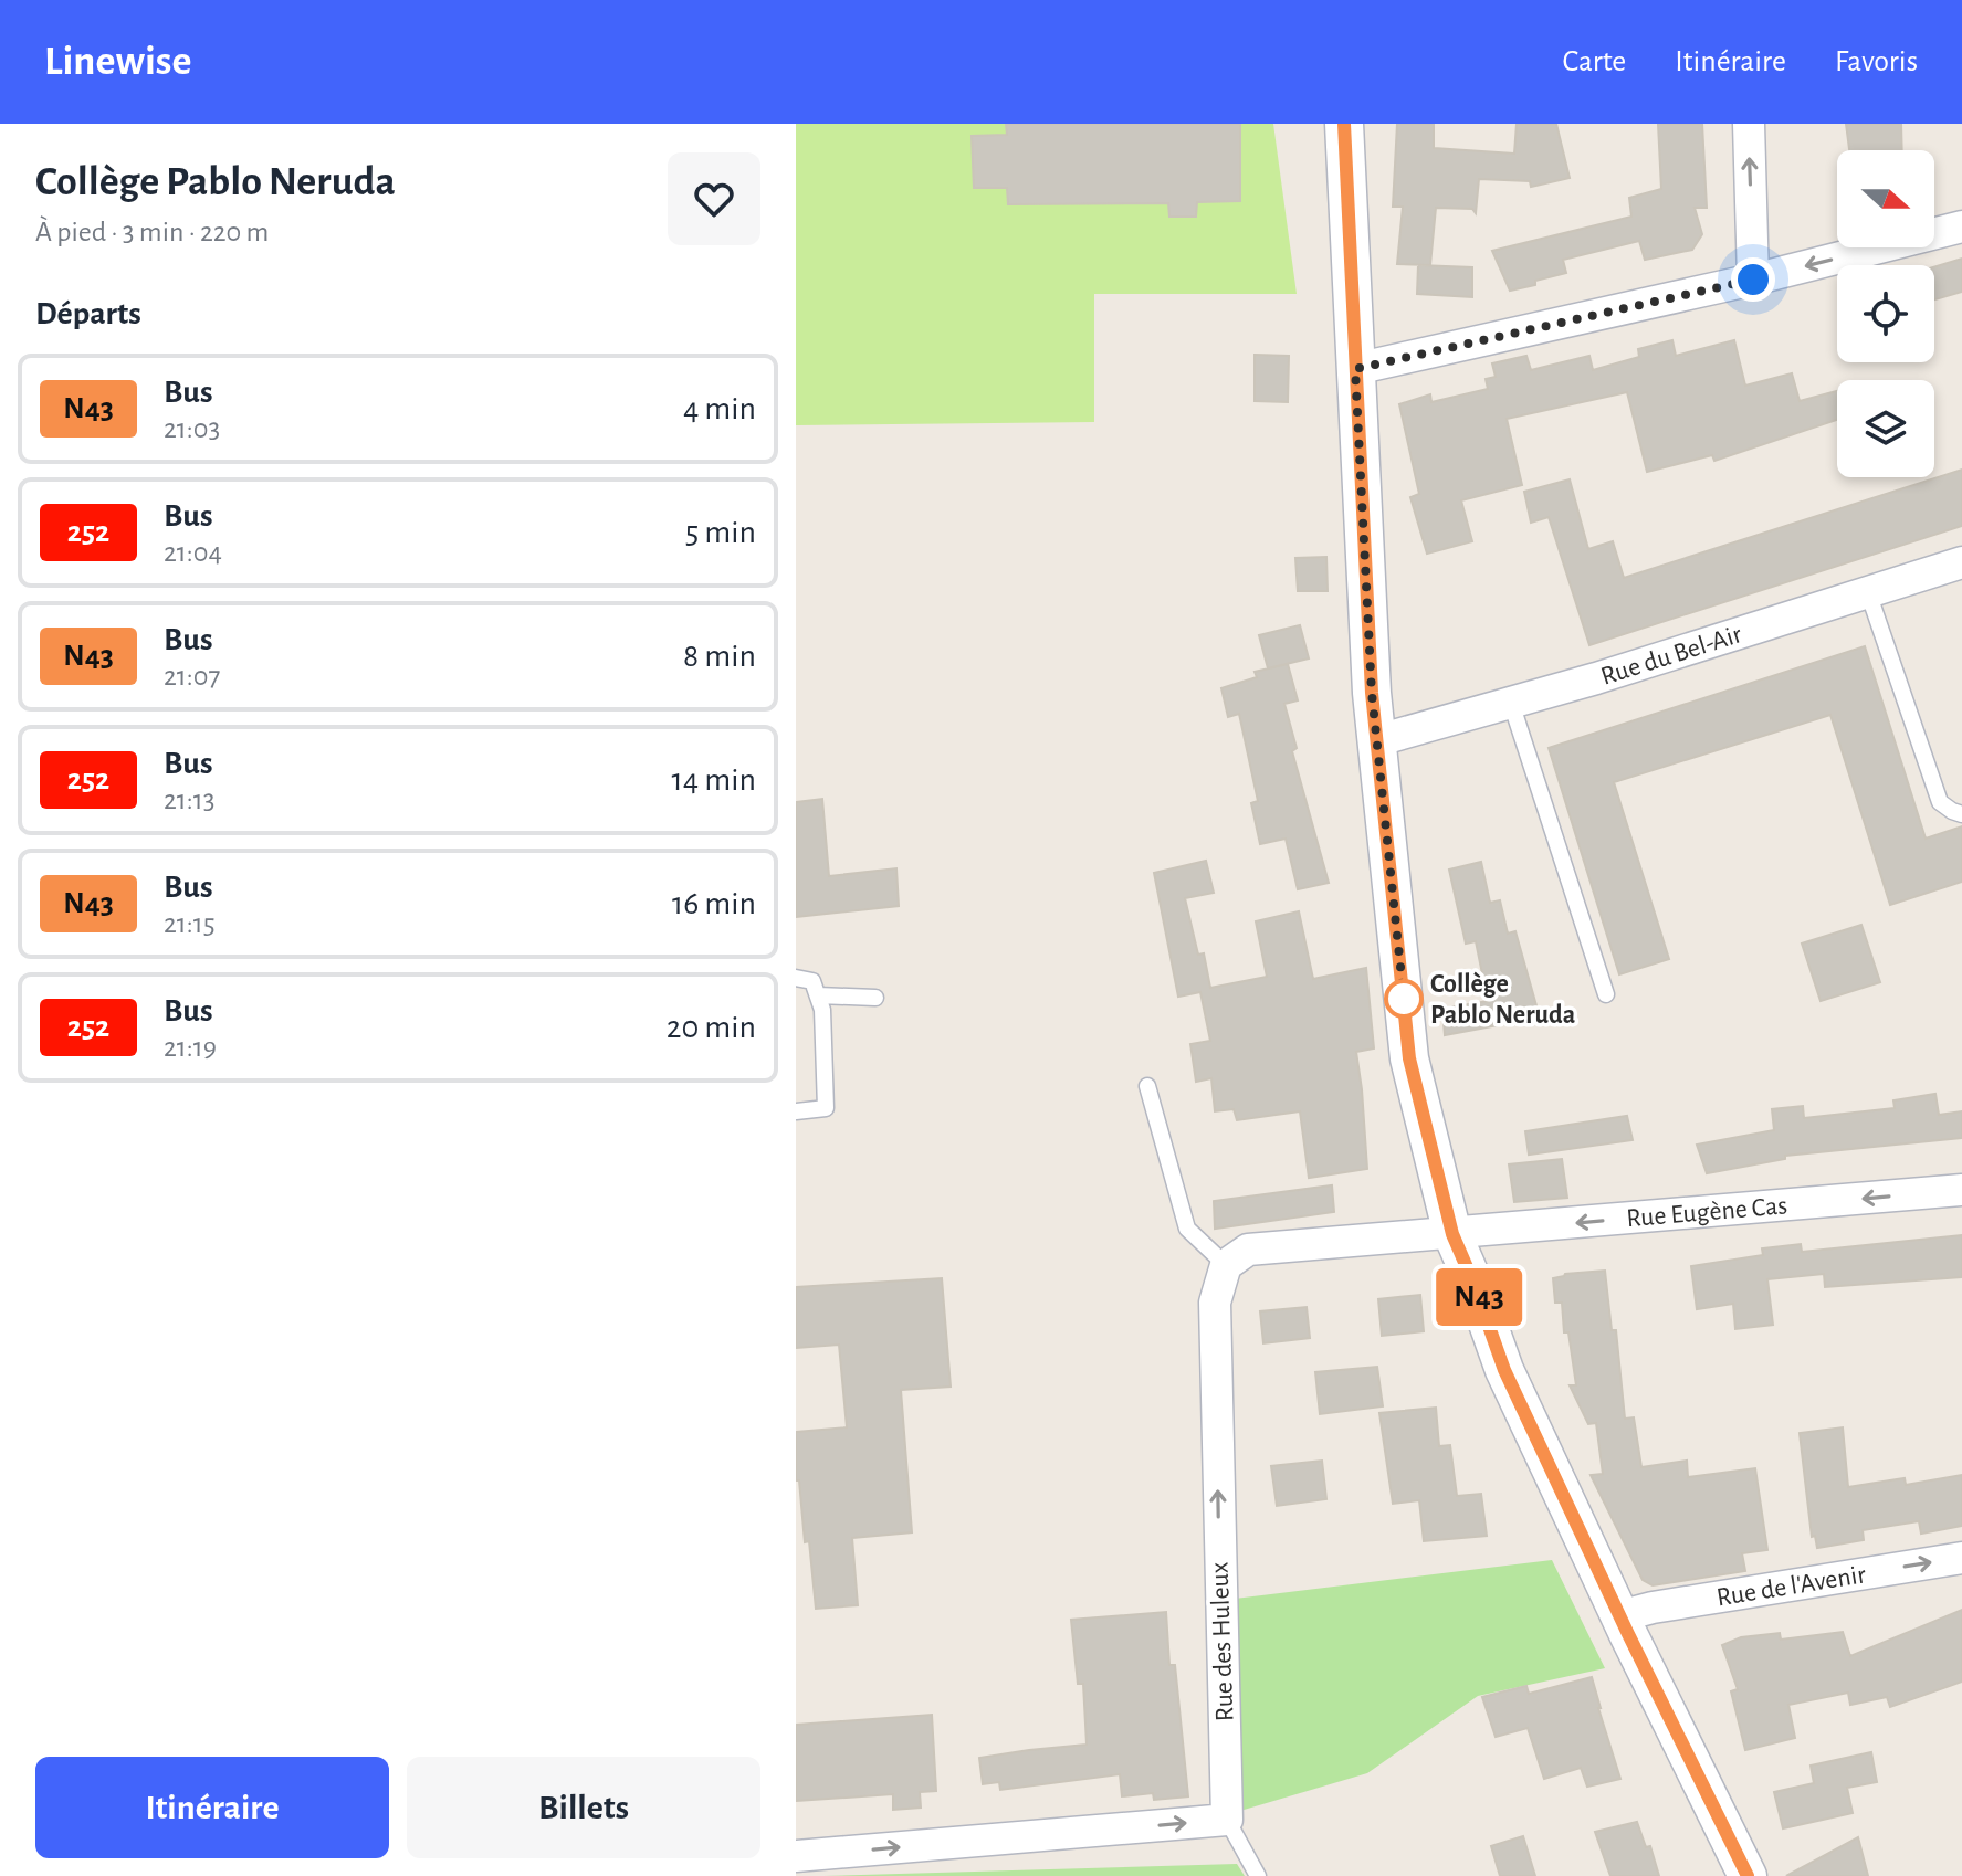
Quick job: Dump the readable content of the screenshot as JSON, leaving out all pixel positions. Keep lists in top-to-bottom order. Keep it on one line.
{"streets":{"street":["Rue du Bel-Air","Rue Eugène Cas","Rue de l'Avenir","Rue des Huleux"]},"one_way":["Rue Eugène Cas","Rue de l'Avenir","Rue des Huleux"],"places":["Collège Pablo Neruda"],"lines":["bus line N43"],"north":"right","page":{"header":"Linewise","nav":["Carte","Itinéraire","Favoris"],"heading":[["Collège Pablo Neruda","À pied · 3 min · 220 m"],"Départs"],"on_map":"N43","list":[{"mark":"N43","name":"Bus","note":"21:03","value":"4 min"},{"mark":"252","name":"Bus","note":"21:04","value":"5 min"},{"mark":"N43","name":"Bus","note":"21:07","value":"8 min"},{"mark":"252","name":"Bus","note":"21:13","value":"14 min"},{"mark":"N43","name":"Bus","note":"21:15","value":"16 min"},{"mark":"252","name":"Bus","note":"21:19","value":"20 min"}],"buttons":["Itinéraire","Billets"]}}
